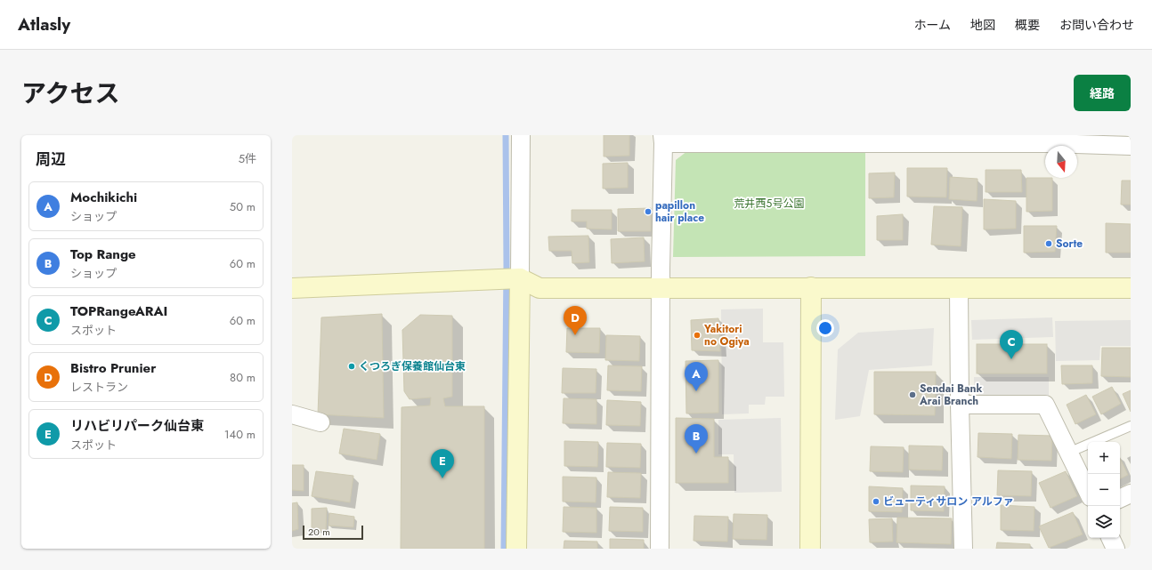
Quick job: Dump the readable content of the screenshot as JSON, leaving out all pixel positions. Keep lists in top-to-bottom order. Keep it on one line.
{"parks":["荒井西5号公園"],"places":["papillon hair place","Sorte","Yakitori no Ogiya","くつろぎ保養館仙台東","Sendai Bank Arai Branch","ビューティサロン アルファ"],"scale_bar":"20 m","north":"bottom","page":{"header":"Atlasly","nav":["ホーム","地図","概要","お問い合わせ"],"title":"アクセス","buttons":"経路","heading":["周辺","5件"],"list":[{"mark":"A","name":"Mochikichi","note":"ショップ","value":"50 m"},{"mark":"B","name":"Top Range","note":"ショップ","value":"60 m"},{"mark":"C","name":"TOPRangeARAI","note":"スポット","value":"60 m"},{"mark":"D","name":"Bistro Prunier","note":"レストラン","value":"80 m"},{"mark":"E","name":"リハビリパーク仙台東","note":"スポット","value":"140 m"}],"pins":["D","C","A","B","E"],"map_buttons":["+","−"],"scale":"20 m"}}
